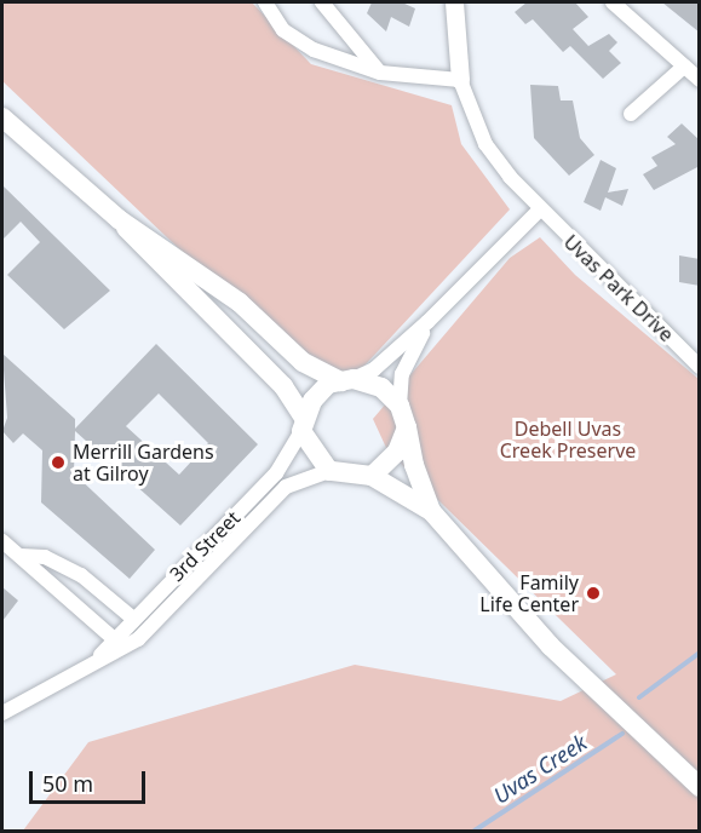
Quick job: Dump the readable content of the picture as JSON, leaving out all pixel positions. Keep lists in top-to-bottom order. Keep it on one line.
{"streets":{"street":["Uvas Park Drive","3rd Street"]},"water":["Uvas Creek"],"parks":["Debell Uvas Creek Preserve"],"places":["Merrill Gardens at Gilroy","Family Life Center"],"scale_bar":"50 m"}
